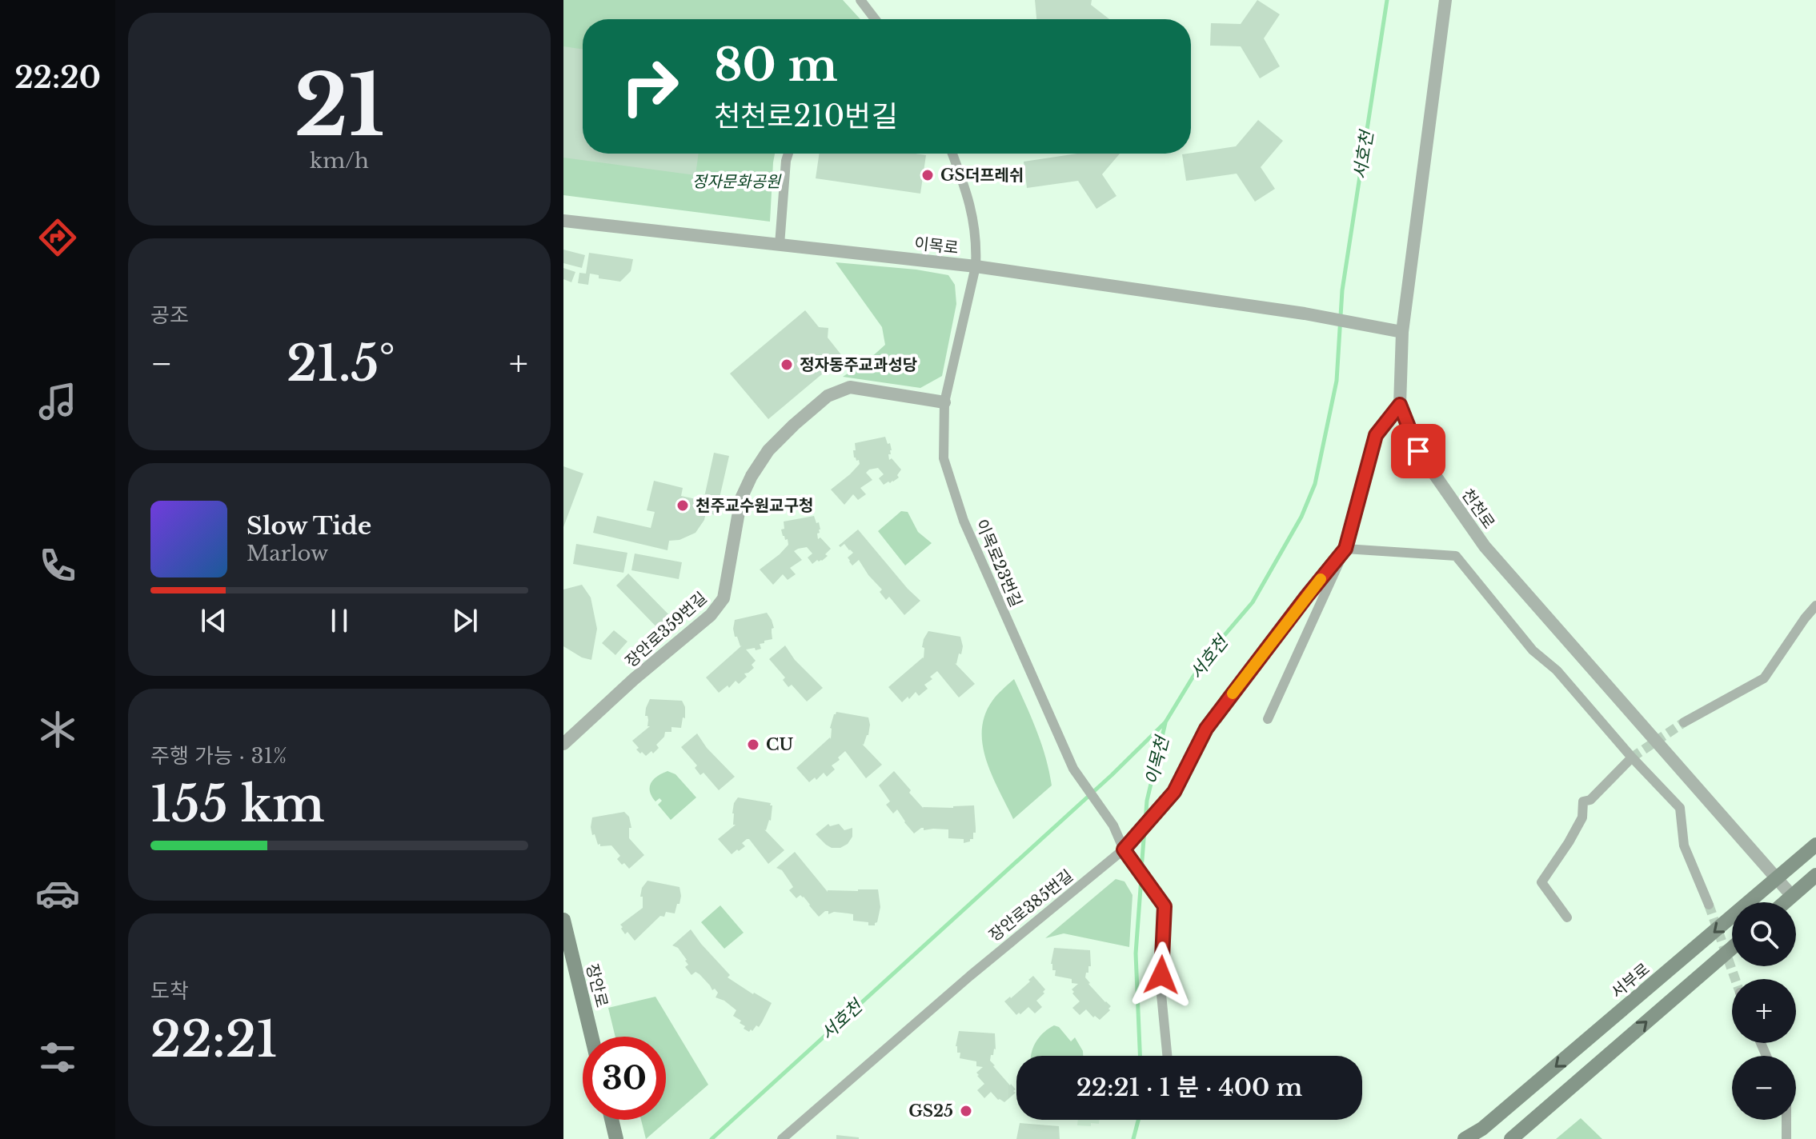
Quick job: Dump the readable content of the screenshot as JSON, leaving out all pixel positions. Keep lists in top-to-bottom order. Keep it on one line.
{"streets":{"main road":["서부로","장안로"],"street":["이목로","천천로","이목로23번길","장안로359번길","장안로385번길"]},"crossings":[["이목로","천천로"],["이목로","이목로23번길"],["천천로","서부로"],["이목로23번길","장안로359번길"],["이목로23번길","장안로385번길"]],"water":["서호천","이목천"],"parks":["정자문화공원"],"places":["GS더프레쉬","정자동주교과성당","천주교수원교구청","CU","GS25"],"page":{"tabs":"22:20","tile":[["21","km/h"],"공조",["주행 가능 · 31%","155 km"],["도착","22:21"]],"turn":["80 m","천천로210번길"],"heat":["−","21.5°","+"],"song":["Slow Tide","Marlow"],"map_buttons":["+","−"],"limit":"30","trip":"22:21 · 1 분 · 400 m"}}
